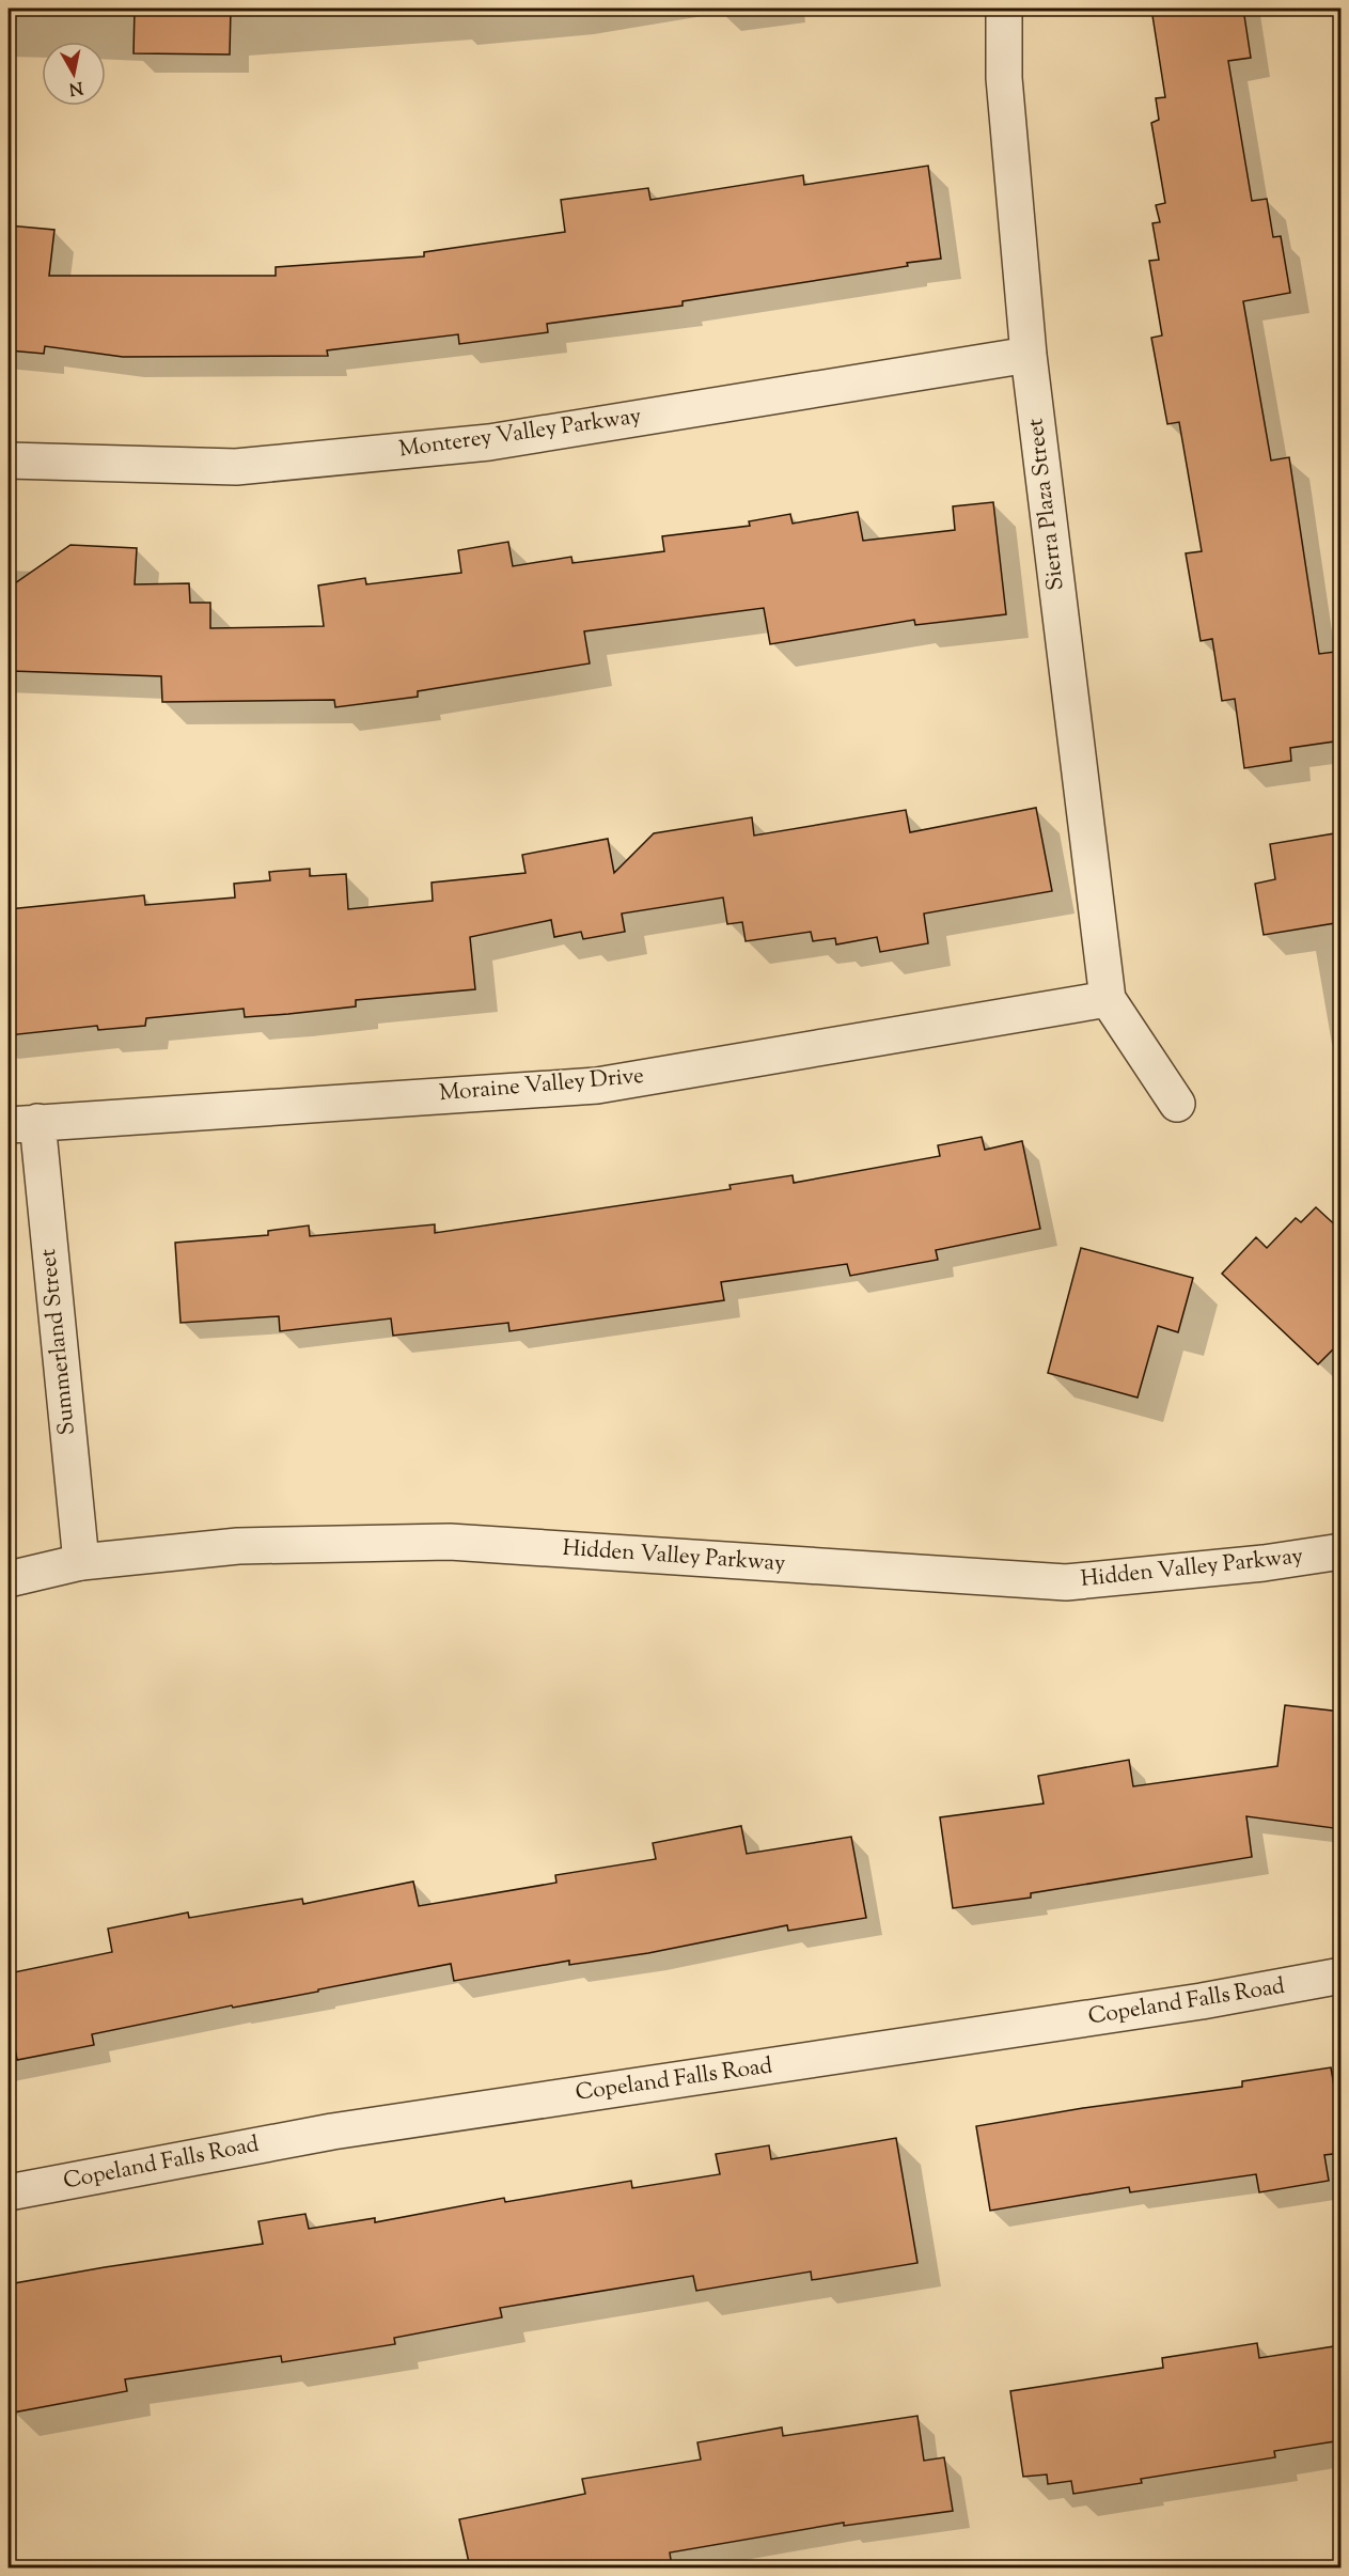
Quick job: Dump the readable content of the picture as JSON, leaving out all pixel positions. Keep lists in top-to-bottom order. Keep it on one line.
{"streets":{"street":["Monterey Valley Parkway","Sierra Plaza Street","Moraine Valley Drive","Summerland Street","Hidden Valley Parkway","Copeland Falls Road"]},"crossings":[["Monterey Valley Parkway","Sierra Plaza Street"],["Sierra Plaza Street","Moraine Valley Drive"],["Moraine Valley Drive","Summerland Street"],["Summerland Street","Hidden Valley Parkway"]],"north":"bottom"}
